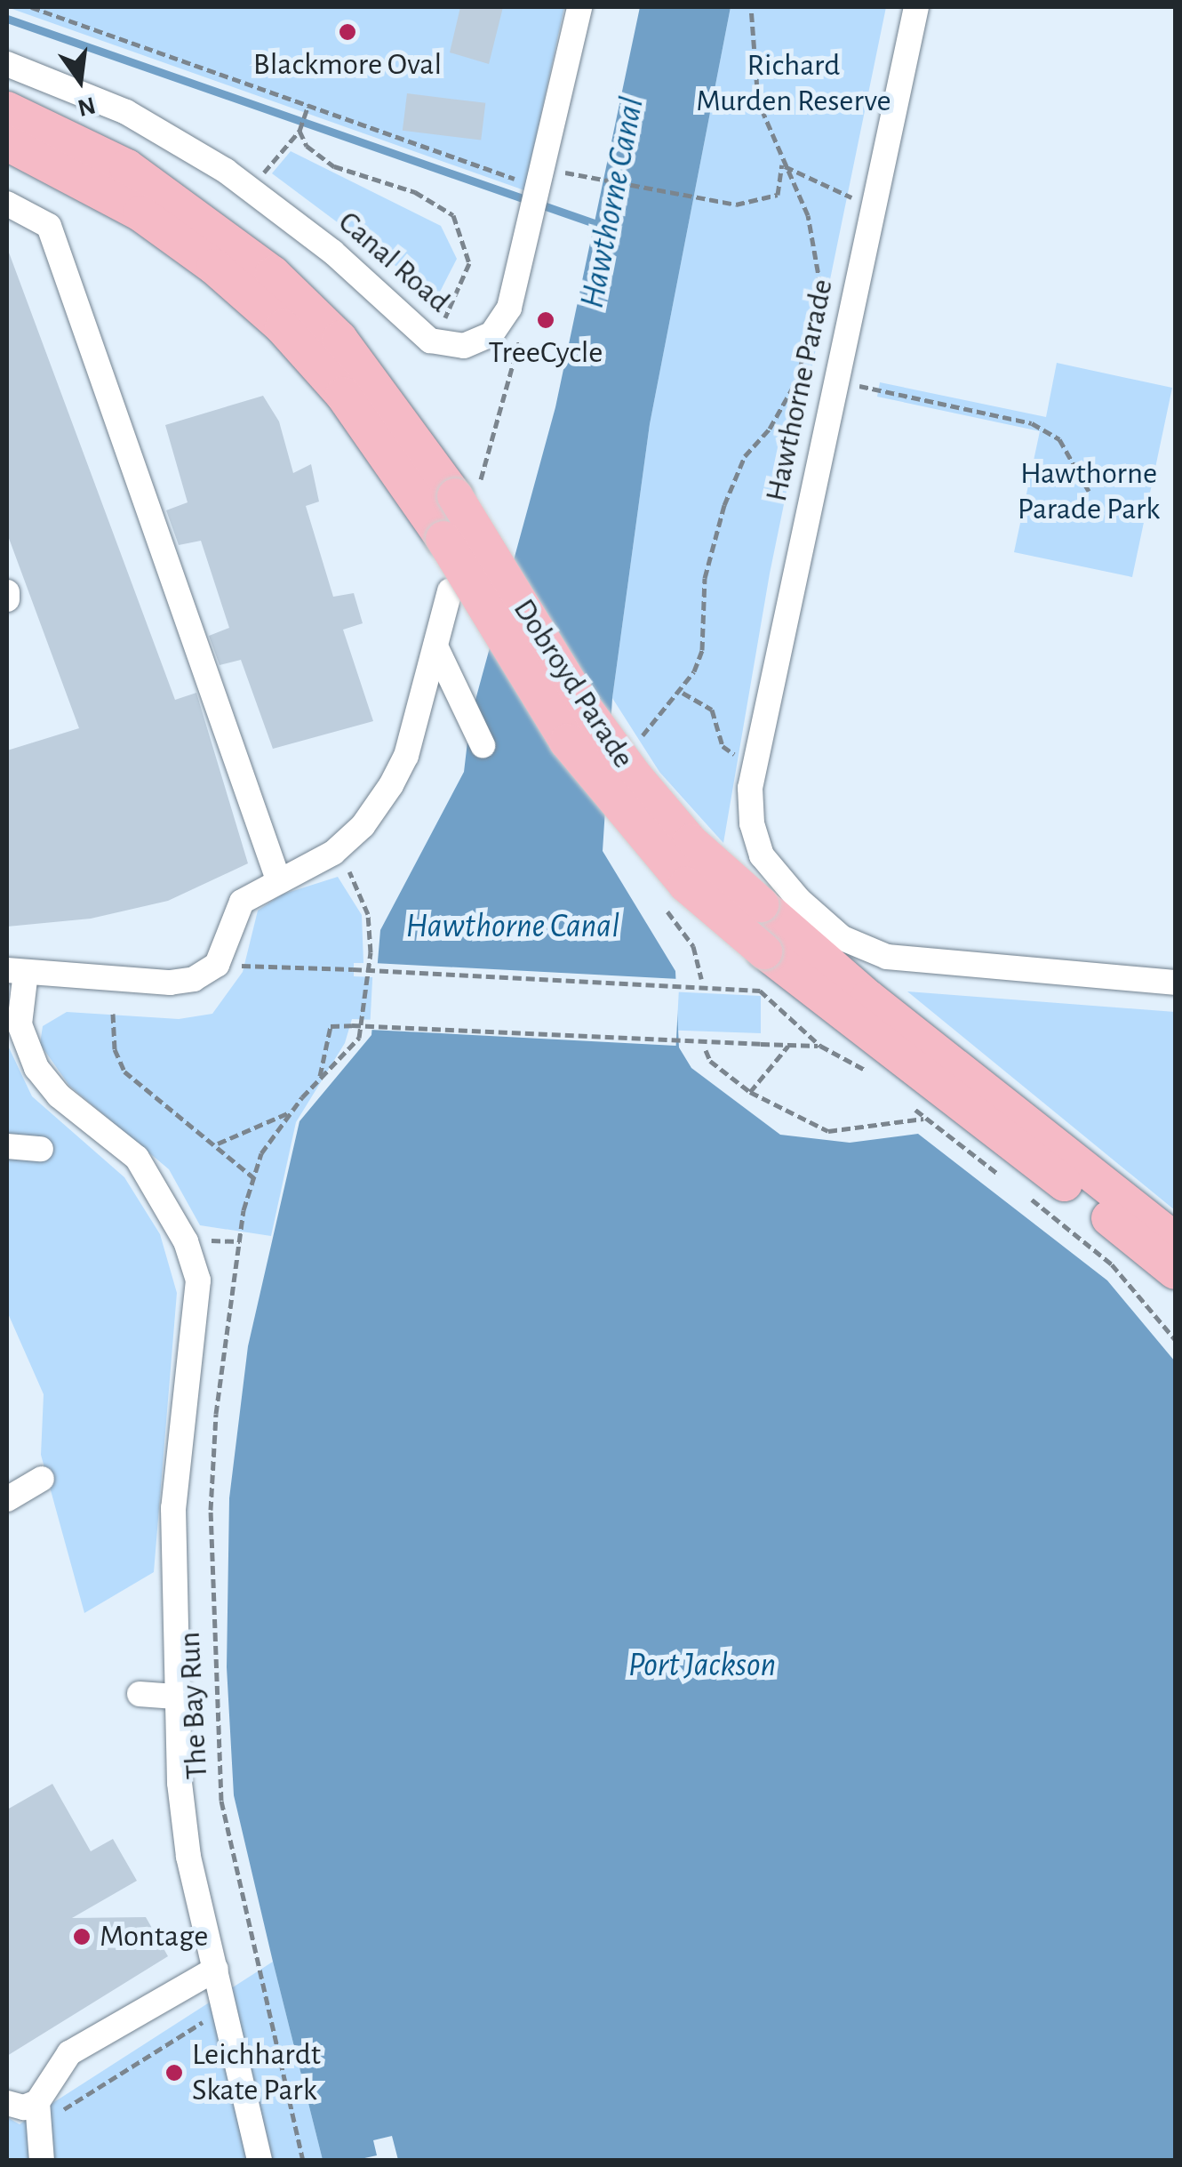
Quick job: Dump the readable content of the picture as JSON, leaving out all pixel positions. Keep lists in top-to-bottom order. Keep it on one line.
{"streets":{"highway":["Dobroyd Parade"],"street":["Canal Road","Hawthorne Parade"],"path":["The Bay Run"]},"water":["Hawthorne Canal","Port Jackson"],"parks":["Richard Murden Reserve","Hawthorne Parade Park"],"places":["Blackmore Oval","TreeCycle","Montage","Leichhardt Skate Park"],"north":"bottom"}
